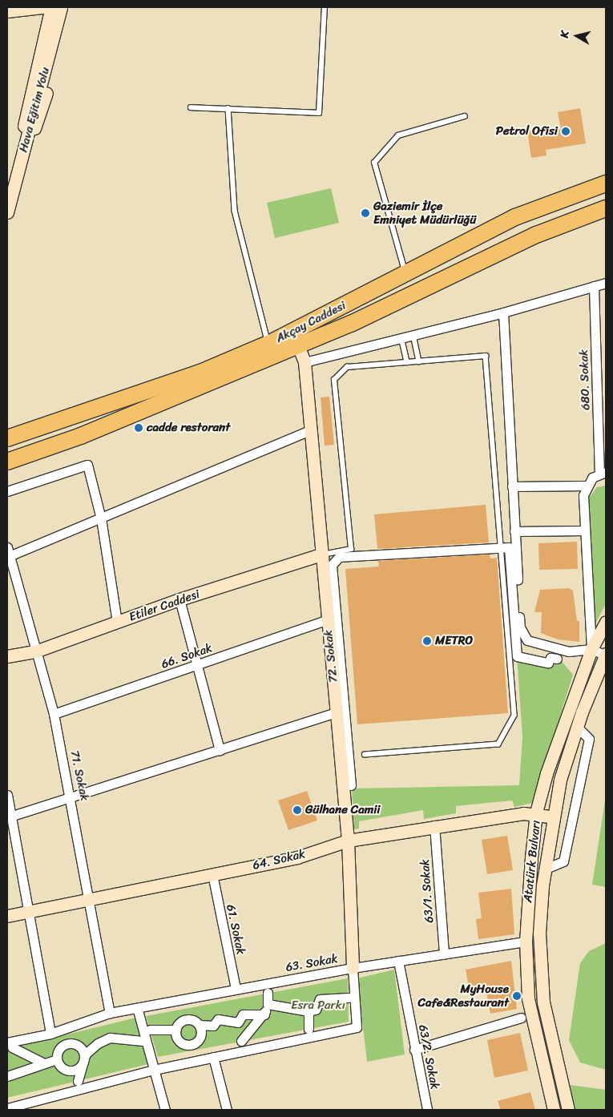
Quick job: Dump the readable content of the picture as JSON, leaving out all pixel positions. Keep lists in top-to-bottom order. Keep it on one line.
{"streets":{"highway":["Akçay Caddesi"],"street":["Hava Eğitim Yolu","680. Sokak","Etiler Caddesi","66. Sokak","72. Sokak","71. Sokak","64. Sokak","Atatürk Bulvarı","63/1. Sokak","61. Sokak","63. Sokak","63/2. Sokak"]},"crossings":[["Akçay Caddesi","72. Sokak"],["Etiler Caddesi","72. Sokak"],["Etiler Caddesi","71. Sokak"],["66. Sokak","72. Sokak"],["66. Sokak","71. Sokak"],["72. Sokak","64. Sokak"],["72. Sokak","63. Sokak"],["71. Sokak","64. Sokak"],["71. Sokak","63. Sokak"],["64. Sokak","Atatürk Bulvarı"],["64. Sokak","63/1. Sokak"],["64. Sokak","61. Sokak"],["61. Sokak","63. Sokak"]],"parks":["Esra Parkı"],"places":["Petrol Ofisi","Gaziemir İlçe Emniyet Müdürlüğü","cadde restorant","METRO","Gülhane Camii","MyHouse Cafe&Restaurant"],"north":"left"}
